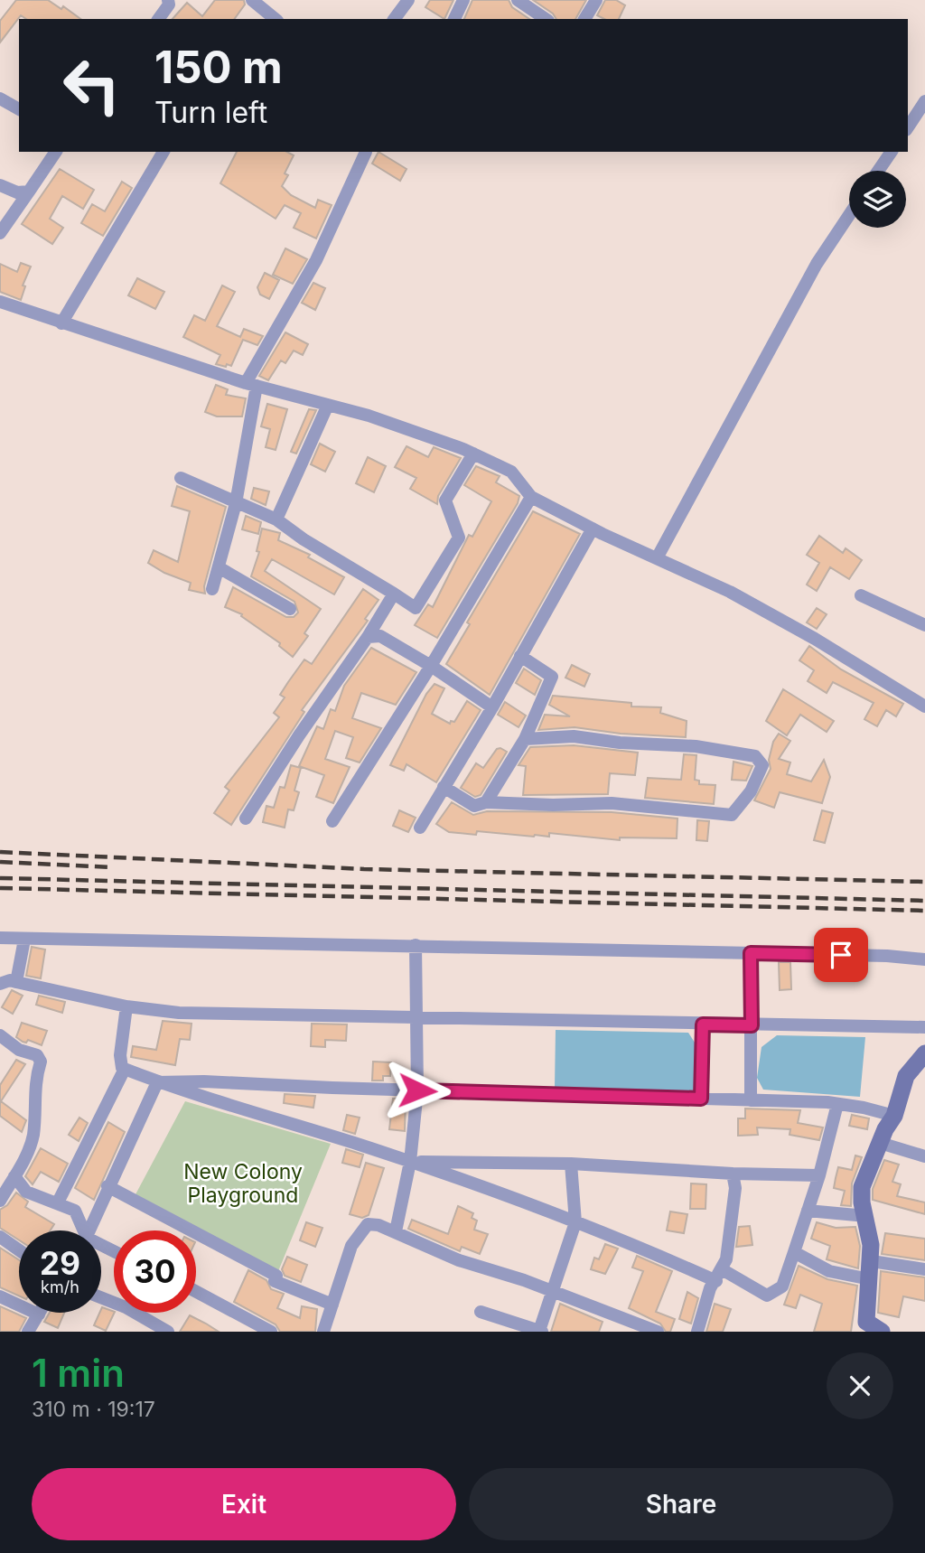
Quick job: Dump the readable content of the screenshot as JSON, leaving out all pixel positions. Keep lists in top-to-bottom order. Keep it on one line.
{"parks":["New Colony Playground"],"page":{"turn":["150 m","Turn left"],"speed":"29 km/h","limit":"30","heading":["1 min","310 m · 19:17"],"buttons":["Exit","Share"]}}
